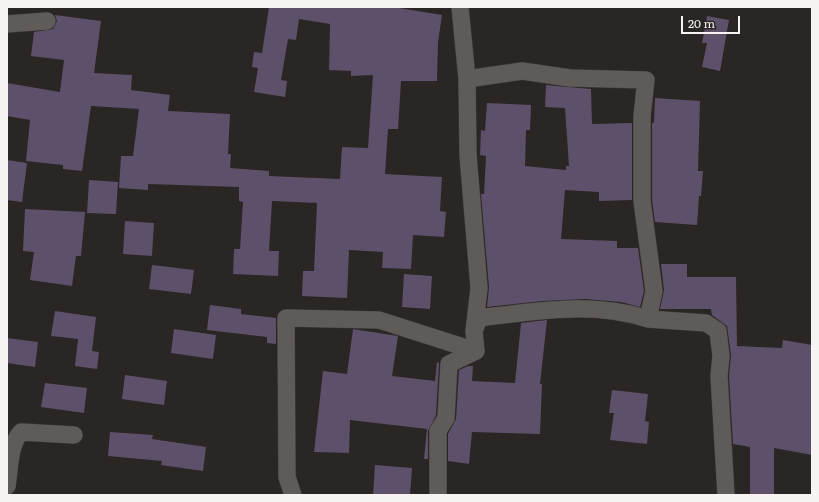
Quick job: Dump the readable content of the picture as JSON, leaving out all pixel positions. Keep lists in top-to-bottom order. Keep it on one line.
{"scale_bar":"20 m"}
